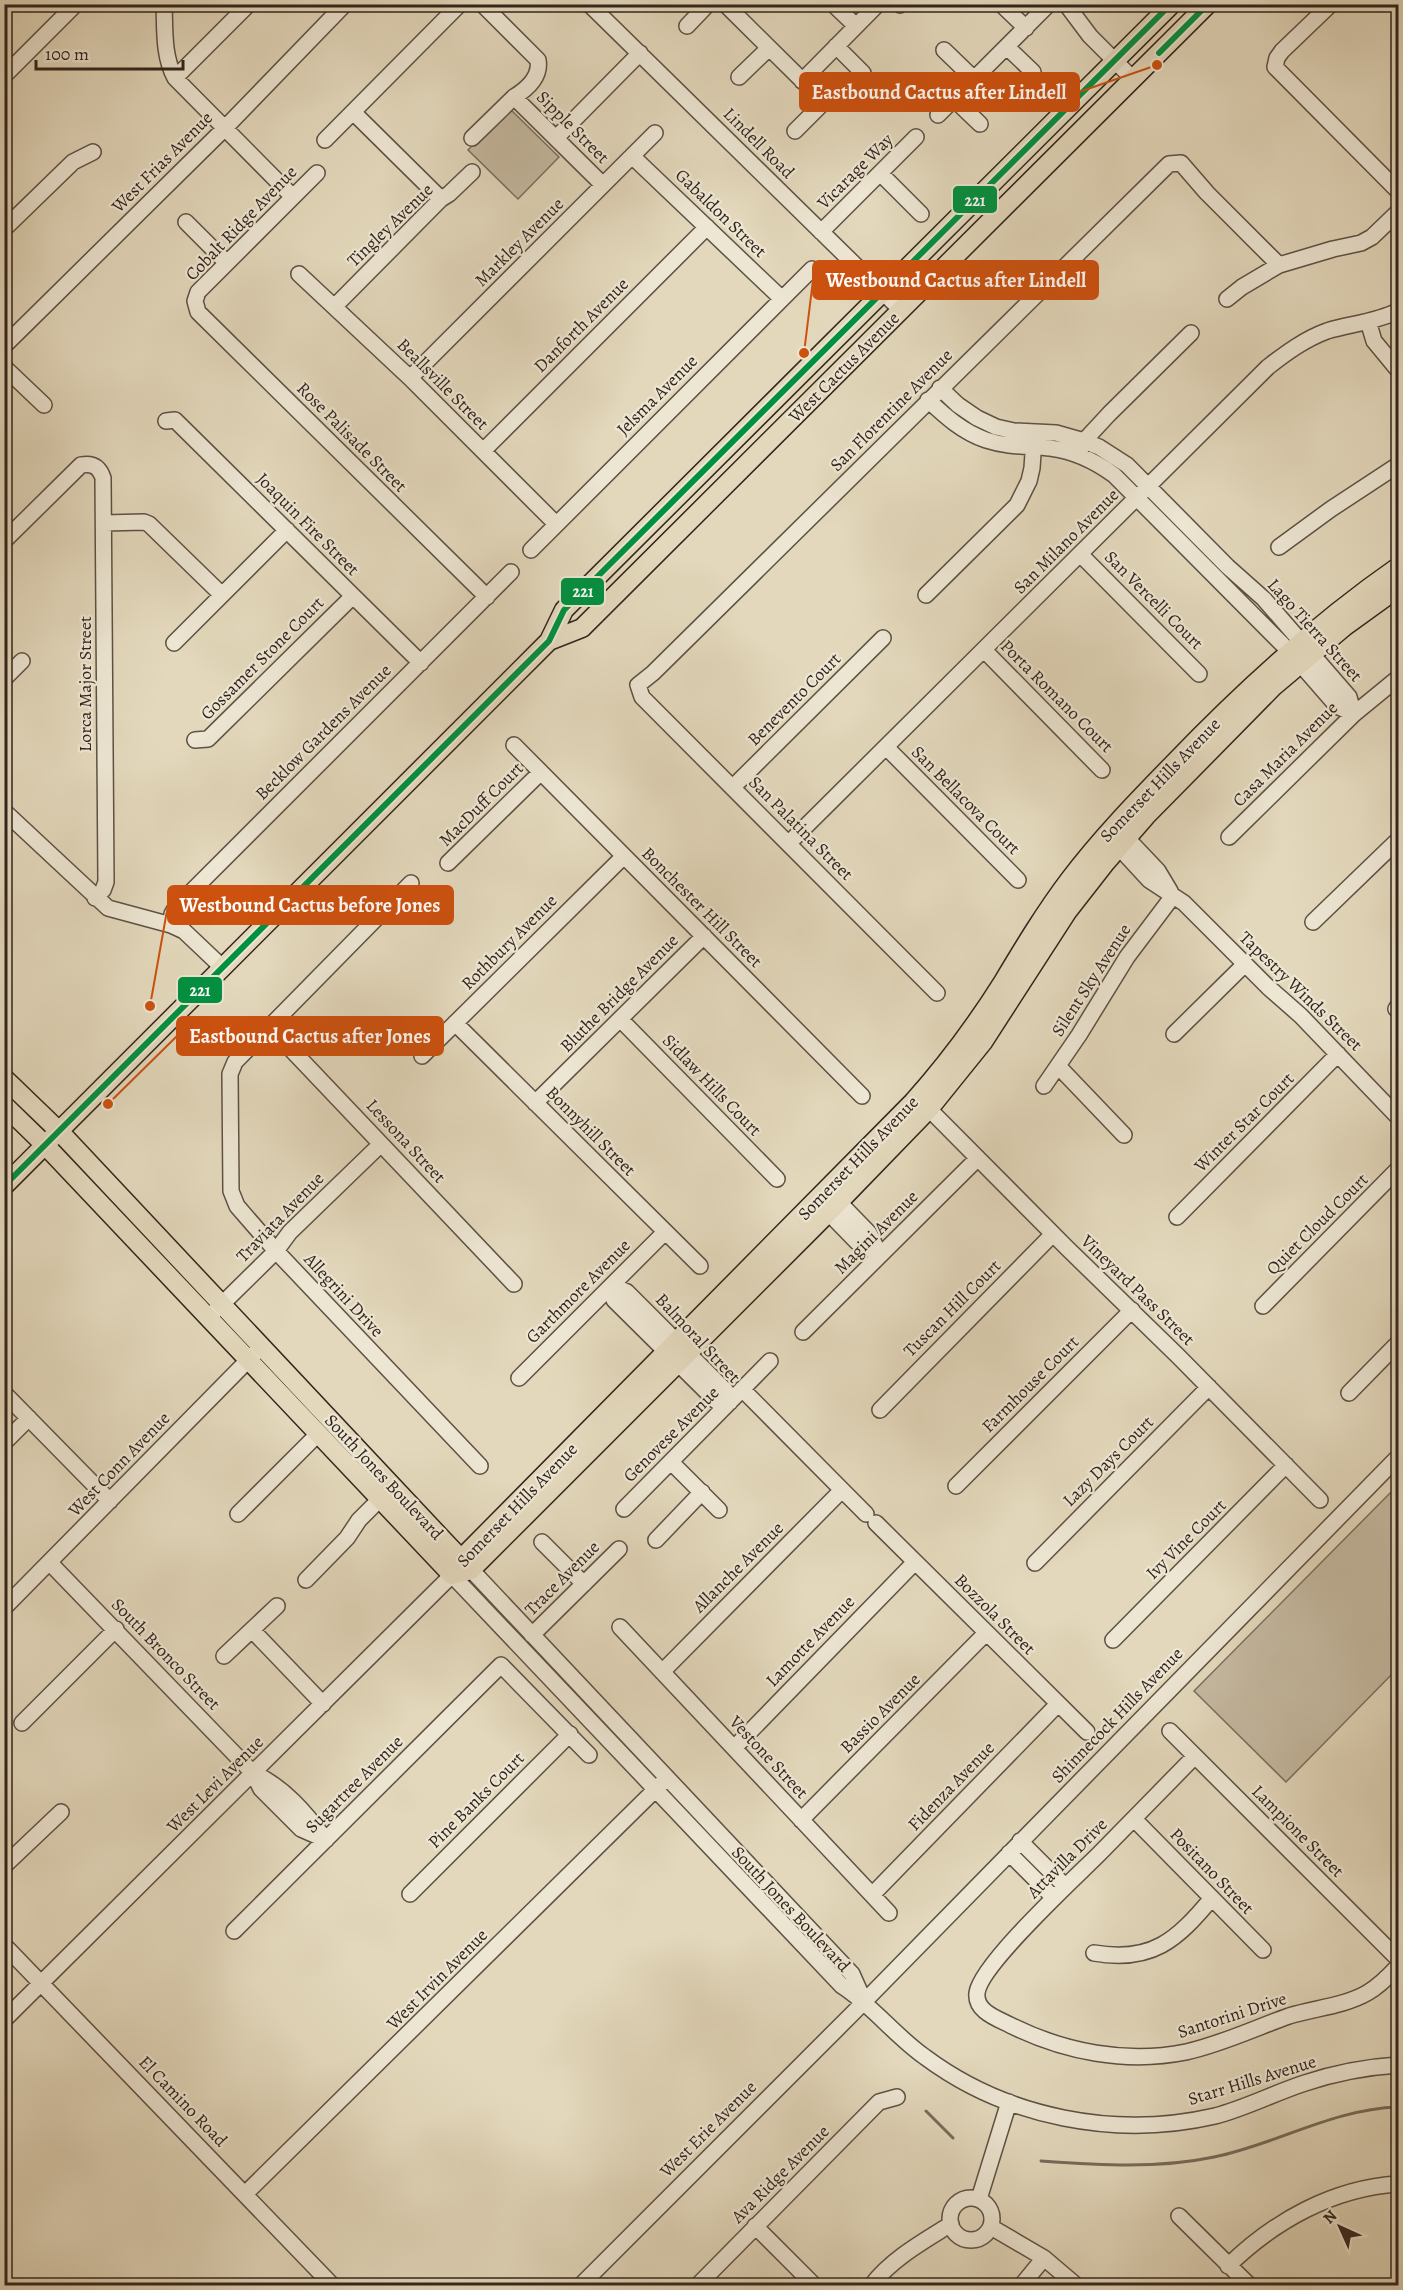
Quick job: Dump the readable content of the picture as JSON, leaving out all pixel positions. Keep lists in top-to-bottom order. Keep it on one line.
{"streets":{"main road":["West Cactus Avenue","Somerset Hills Avenue","South Jones Boulevard"],"street":["Sipple Street","Lindell Road","West Frias Avenue","Vicarage Way","Gabaldon Street","Cobalt Ridge Avenue","Tingley Avenue","Markley Avenue","Danforth Avenue","Beallsville Street","Jelsma Avenue","San Florentine Avenue","Rose Palisade Street","Joaquin Fire Street","San Milano Avenue","San Vercelli Court","Lago Tierra Street","Gossamer Stone Court","Lorca Major Street","Porta Romano Court","Benevento Court","Becklow Gardens Avenue","Casa Maria Avenue","San Bellacova Court","MacDuff Court","San Palatina Street","Bonchester Hill Street","Rothbury Avenue","Silent Sky Avenue","Tapestry Winds Street","Bluthe Bridge Avenue","Sidlaw Hills Court","Winter Star Court","Bonnyhill Street","Lessona Street","Traviata Avenue","Quiet Cloud Court","Magini Avenue","Vineyard Pass Street","Garthmore Avenue","Allegrini Drive","Tuscan Hill Court","Balmoral Street","Farmhouse Court","Genovese Avenue","Lazy Days Court","West Conn Avenue","Ivy Vine Court","Allanche Avenue","Trace Avenue","Bozzola Street","Lamotte Avenue","South Bronco Street","Bassio Avenue","Shinnecock Hills Avenue","Vestone Street","West Levi Avenue","Sugartree Avenue","Fidenza Avenue","Pine Banks Court","Lampione Street","Attavilla Drive","Positano Street","West Irvin Avenue","Santorini Drive","Starr Hills Avenue","El Camino Road","West Erie Avenue","Ava Ridge Avenue"]},"crossings":[["Sipple Street","Markley Avenue"],["Lindell Road","Vicarage Way"],["Lindell Road","West Cactus Avenue"],["Gabaldon Street","Markley Avenue"],["Gabaldon Street","Danforth Avenue"],["Gabaldon Street","Jelsma Avenue"],["Cobalt Ridge Avenue","Rose Palisade Street"],["Tingley Avenue","Beallsville Street"],["Markley Avenue","Beallsville Street"],["Danforth Avenue","Beallsville Street"],["West Cactus Avenue","South Jones Boulevard"],["Beallsville Street","Jelsma Avenue"],["San Florentine Avenue","Lago Tierra Street"],["San Florentine Avenue","San Palatina Street"],["Rose Palisade Street","Becklow Gardens Avenue"],["Joaquin Fire Street","Gossamer Stone Court"],["Joaquin Fire Street","Becklow Gardens Avenue"],["San Milano Avenue","San Vercelli Court"],["San Milano Avenue","Lago Tierra Street"],["San Milano Avenue","Porta Romano Court"],["San Milano Avenue","San Bellacova Court"],["San Milano Avenue","San Palatina Street"],["Lago Tierra Street","Casa Maria Avenue"],["Lago Tierra Street","Somerset Hills Avenue"],["Benevento Court","San Palatina Street"],["Somerset Hills Avenue","Tapestry Winds Street"],["Somerset Hills Avenue","Vineyard Pass Street"],["Somerset Hills Avenue","Balmoral Street"],["Somerset Hills Avenue","South Jones Boulevard"],["Somerset Hills Avenue","West Levi Avenue"],["MacDuff Court","Bonchester Hill Street"],["Bonchester Hill Street","Rothbury Avenue"],["Bonchester Hill Street","Bluthe Bridge Avenue"],["Rothbury Avenue","Bonnyhill Street"],["Silent Sky Avenue","Tapestry Winds Street"],["Tapestry Winds Street","Winter Star Court"],["Bluthe Bridge Avenue","Sidlaw Hills Court"],["Bluthe Bridge Avenue","Bonnyhill Street"],["Bonnyhill Street","Garthmore Avenue"],["Lessona Street","Traviata Avenue"],["Lessona Street","Allegrini Drive"],["Traviata Avenue","Allegrini Drive"],["Traviata Avenue","South Jones Boulevard"],["Magini Avenue","Vineyard Pass Street"],["Vineyard Pass Street","Tuscan Hill Court"],["Vineyard Pass Street","Farmhouse Court"],["Vineyard Pass Street","Lazy Days Court"],["Vineyard Pass Street","Ivy Vine Court"],["Garthmore Avenue","Balmoral Street"],["Balmoral Street","Genovese Avenue"],["Balmoral Street","Allanche Avenue"],["Balmoral Street","Bozzola Street"],["West Conn Avenue","South Jones Boulevard"],["West Conn Avenue","South Bronco Street"],["South Jones Boulevard","Trace Avenue"],["South Jones Boulevard","Shinnecock Hills Avenue"],["South Jones Boulevard","West Levi Avenue"],["South Jones Boulevard","West Irvin Avenue"],["South Jones Boulevard","Starr Hills Avenue"],["South Jones Boulevard","West Erie Avenue"],["Allanche Avenue","Vestone Street"],["Bozzola Street","Lamotte Avenue"],["Bozzola Street","Bassio Avenue"],["Bozzola Street","Fidenza Avenue"],["Lamotte Avenue","Vestone Street"],["South Bronco Street","West Levi Avenue"],["South Bronco Street","Sugartree Avenue"],["Bassio Avenue","Vestone Street"],["Shinnecock Hills Avenue","Starr Hills Avenue"],["Shinnecock Hills Avenue","West Erie Avenue"],["Vestone Street","Fidenza Avenue"],["West Levi Avenue","El Camino Road"],["Sugartree Avenue","Pine Banks Court"],["Lampione Street","Attavilla Drive"],["Attavilla Drive","Positano Street"],["Attavilla Drive","Santorini Drive"],["West Irvin Avenue","El Camino Road"],["Starr Hills Avenue","West Erie Avenue"]],"places":["Eastbound Cactus after Lindell","Westbound Cactus after Lindell","Westbound Cactus before Jones","Eastbound Cactus after Jones"],"lines":["transit line 221"],"scale_bar":"100 m","north":"top left"}
